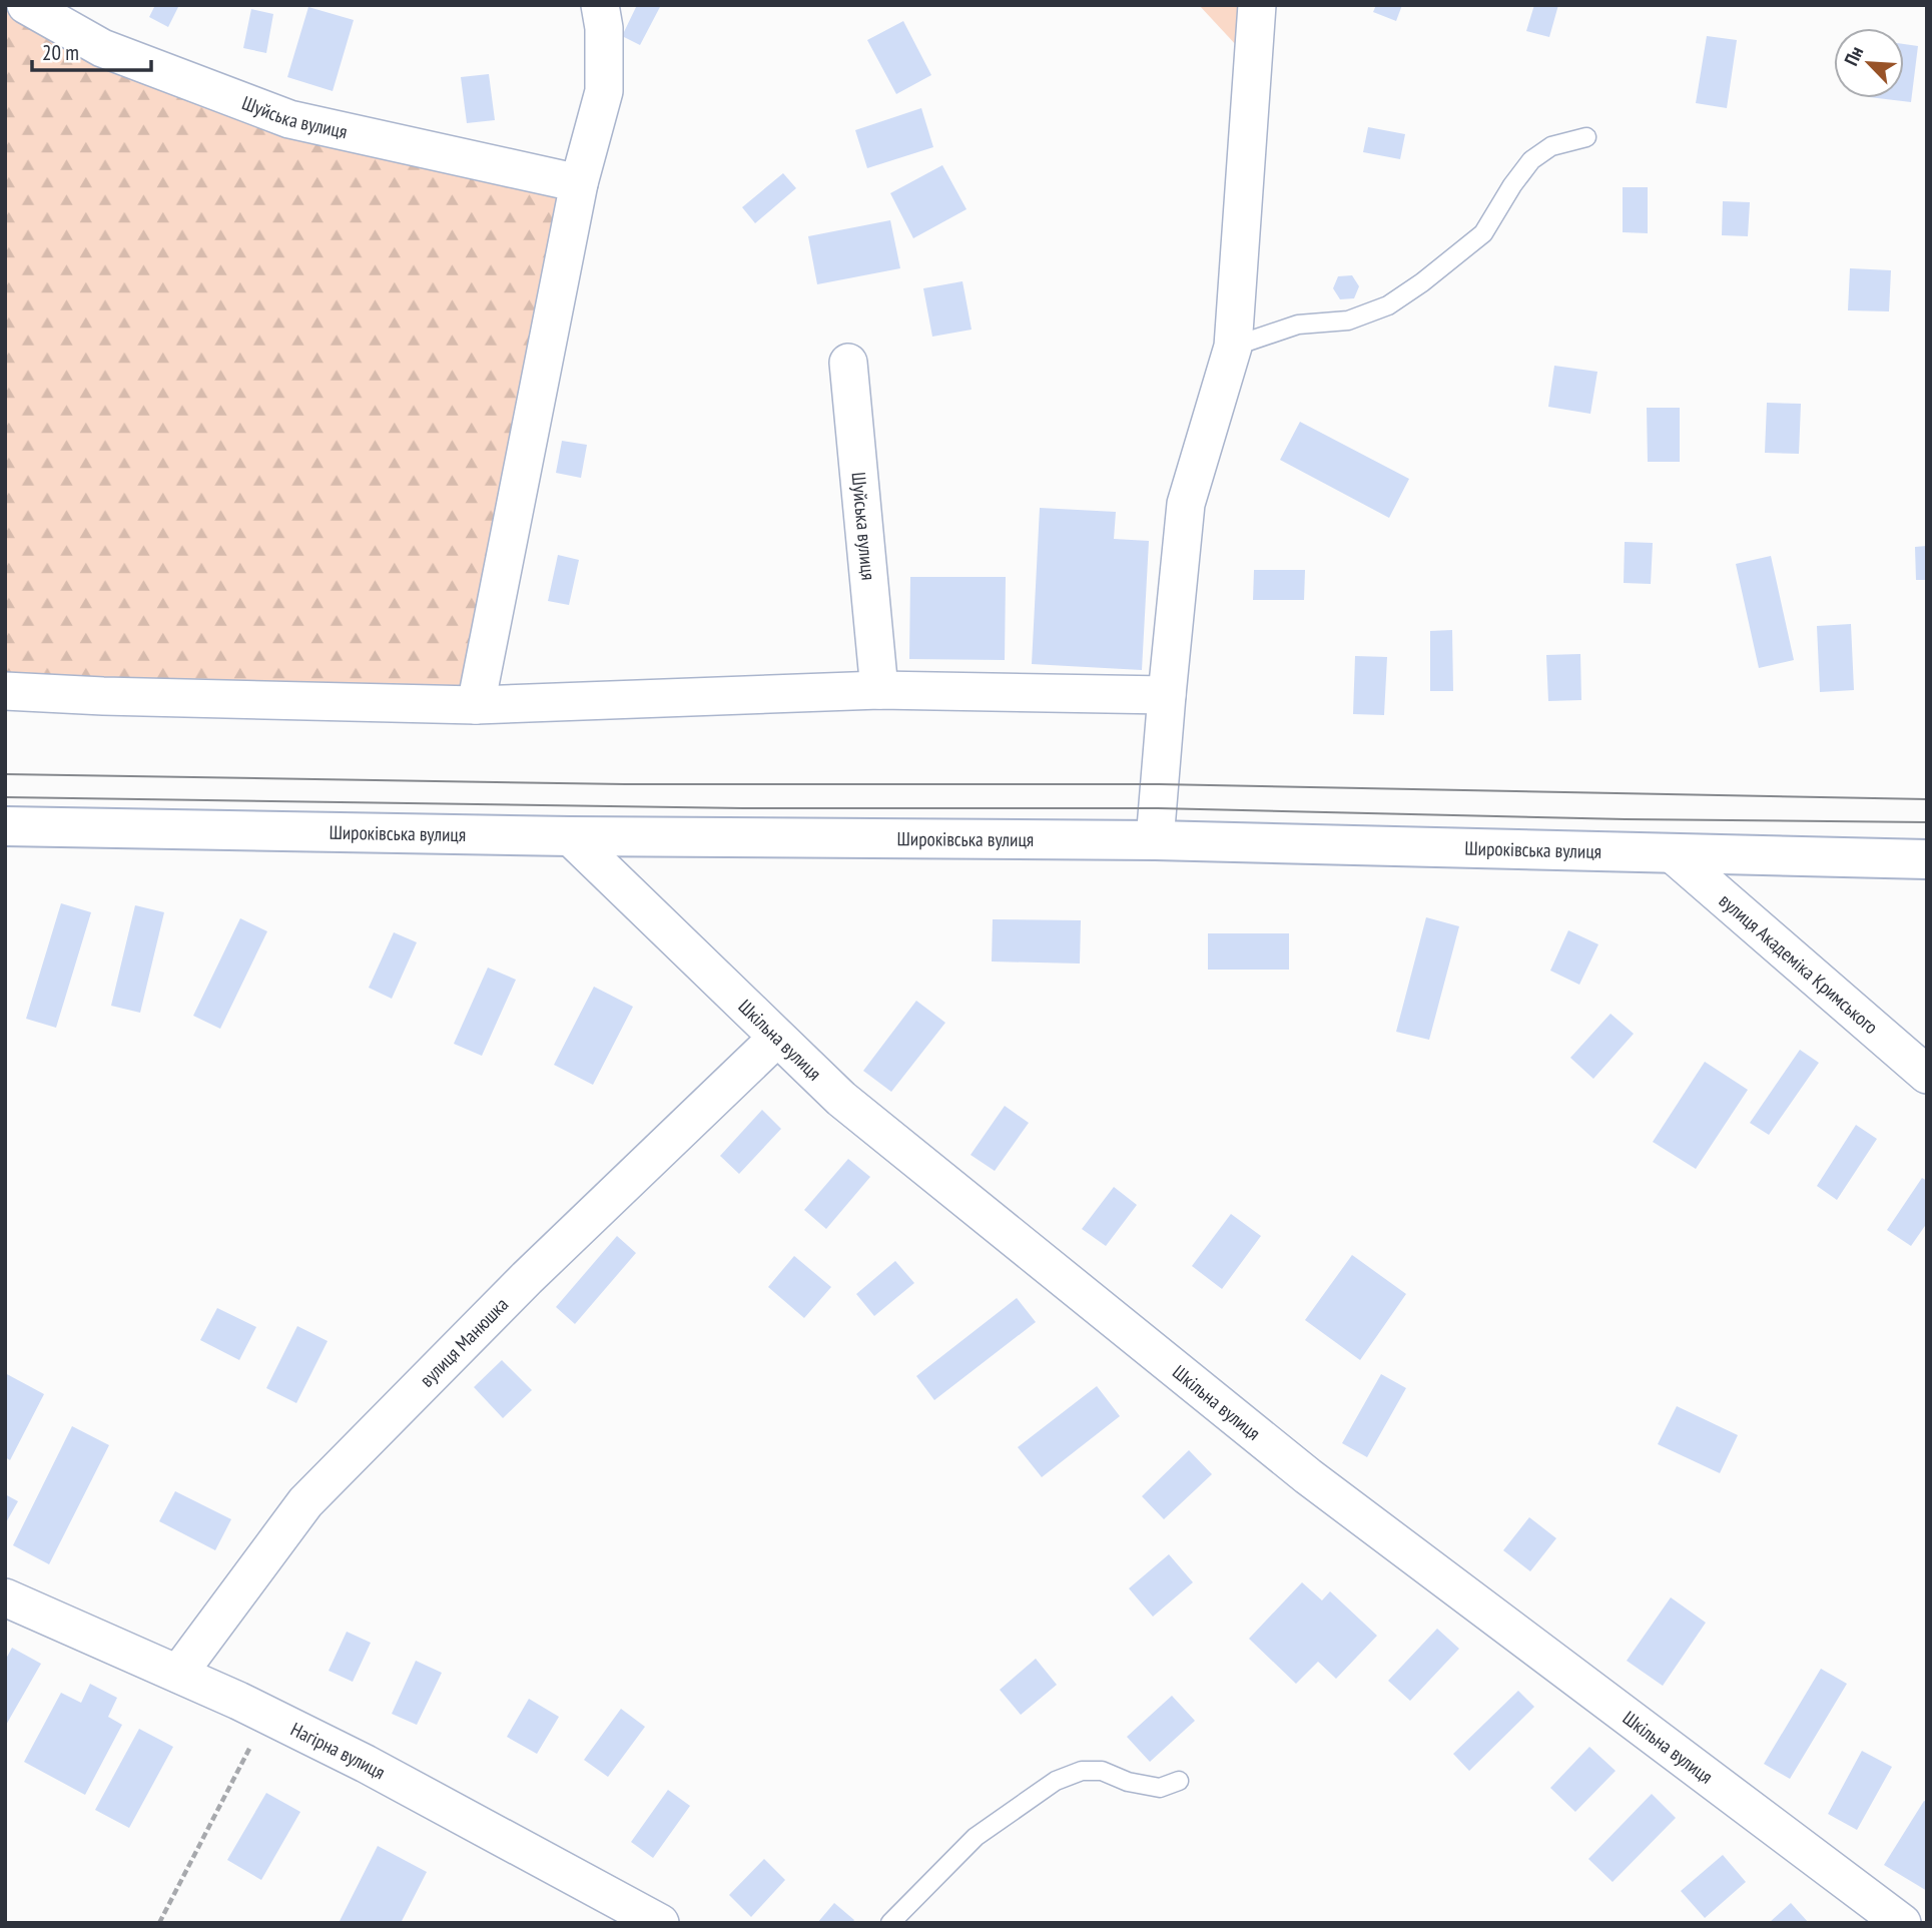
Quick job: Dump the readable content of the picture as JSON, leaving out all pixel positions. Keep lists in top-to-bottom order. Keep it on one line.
{"streets":{"main road":["Широківська вулиця"],"street":["Шуйська вулиця","вулиця Академіка Кримського","Шкільна вулиця","вулиця Манюшка","Нагірна вулиця"]},"crossings":[["Широківська вулиця","вулиця Академіка Кримського"],["Широківська вулиця","Шкільна вулиця"],["Шкільна вулиця","вулиця Манюшка"],["вулиця Манюшка","Нагірна вулиця"]],"scale_bar":"20 m","north":"top left"}
